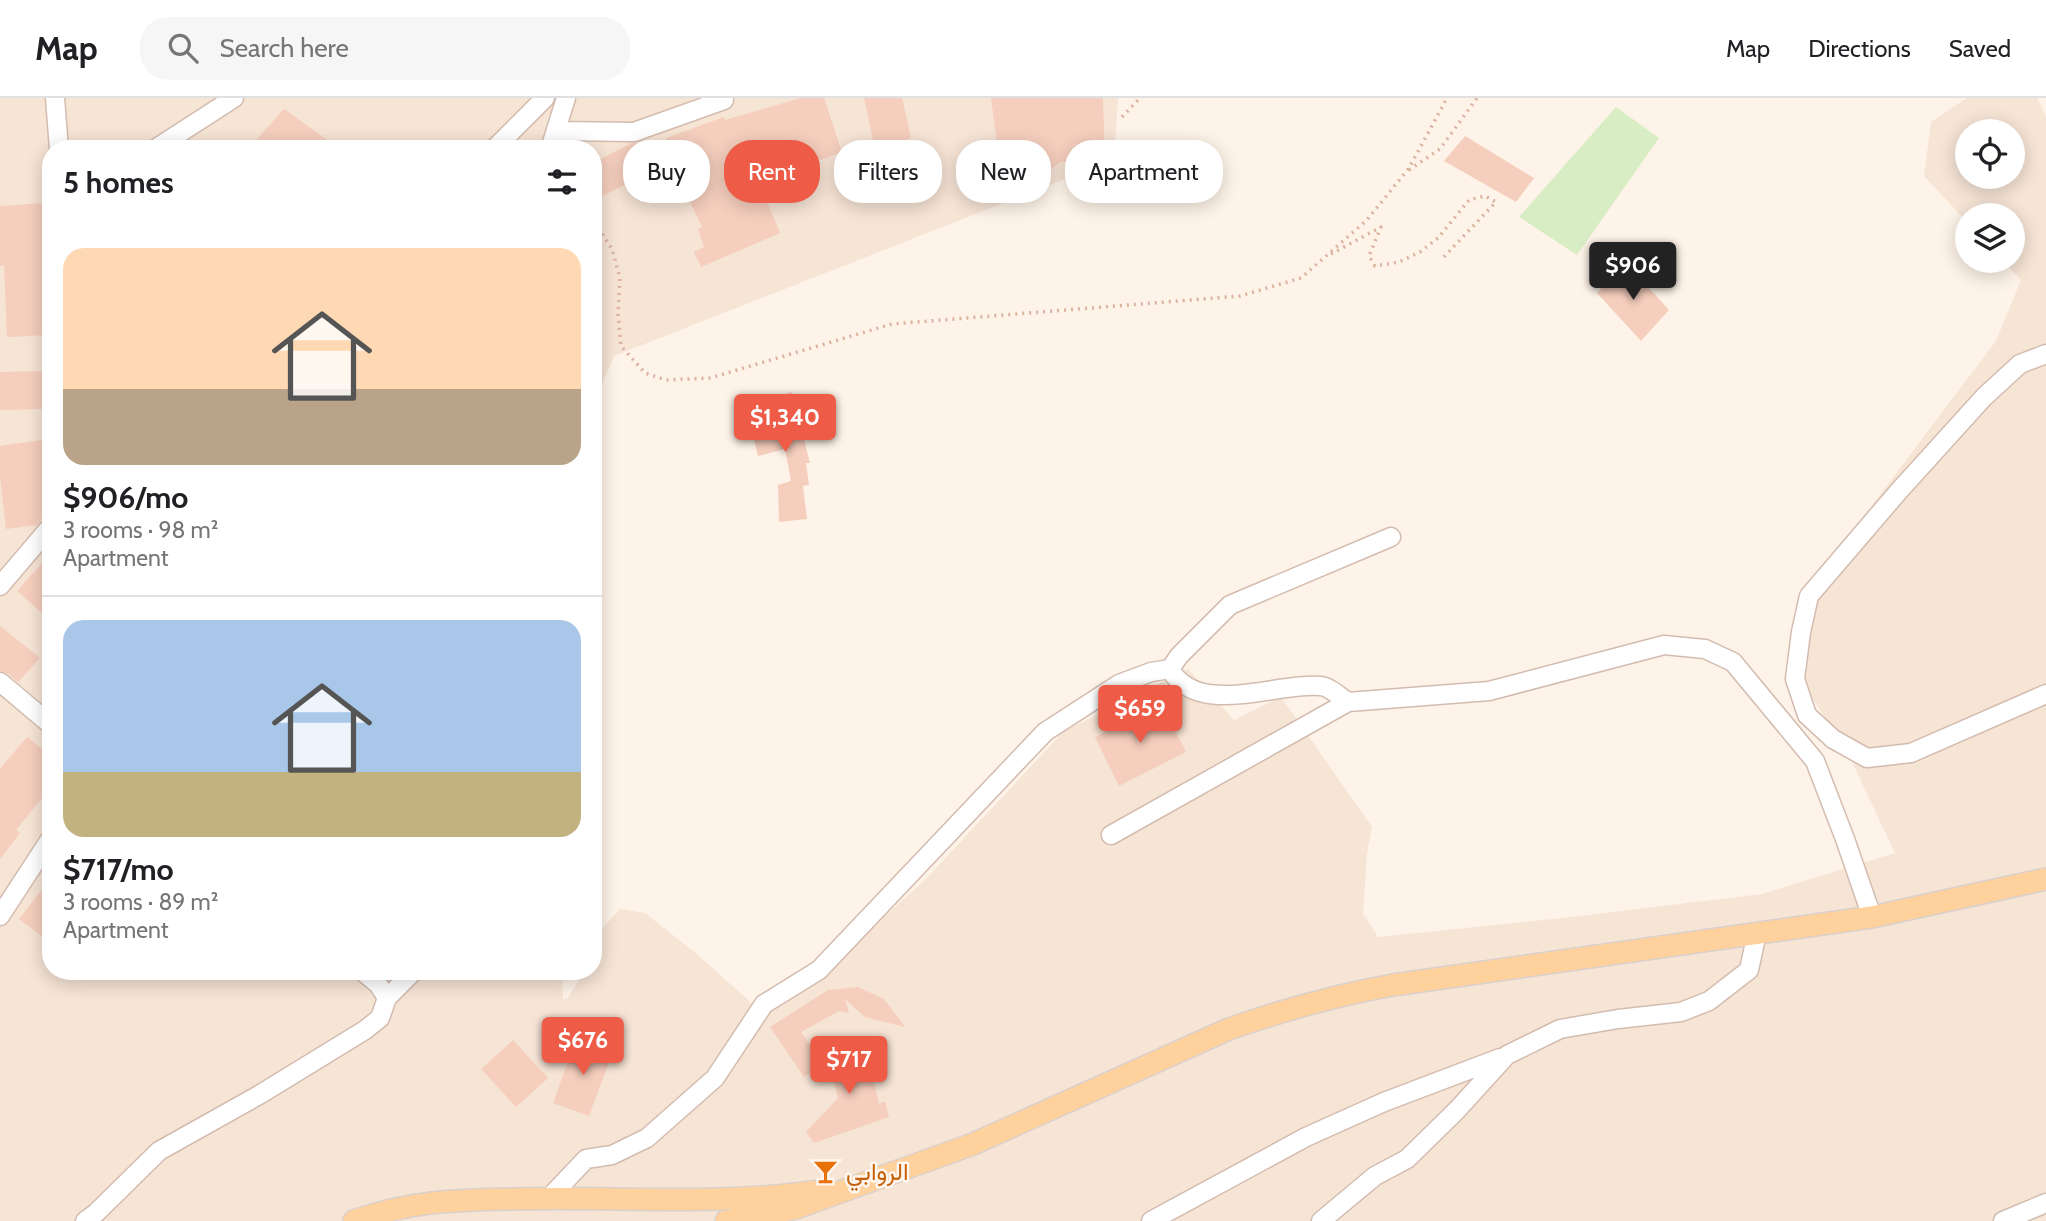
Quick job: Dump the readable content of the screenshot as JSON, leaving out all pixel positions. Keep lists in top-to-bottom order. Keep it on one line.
{"places":{"bar":["الروابي"]},"page":{"header":"Map","search":"Search here","nav":["Map","Directions","Saved"],"chip":["Buy","Rent","Filters","New","Apartment"],"heading":"5 homes","list":[{"name":"$906/mo","note":"3 rooms · 98 m² · Apartment"},{"name":"$717/mo","note":"3 rooms · 89 m² · Apartment"}],"price":["$906","$1,340","$659","$676","$717"]}}
